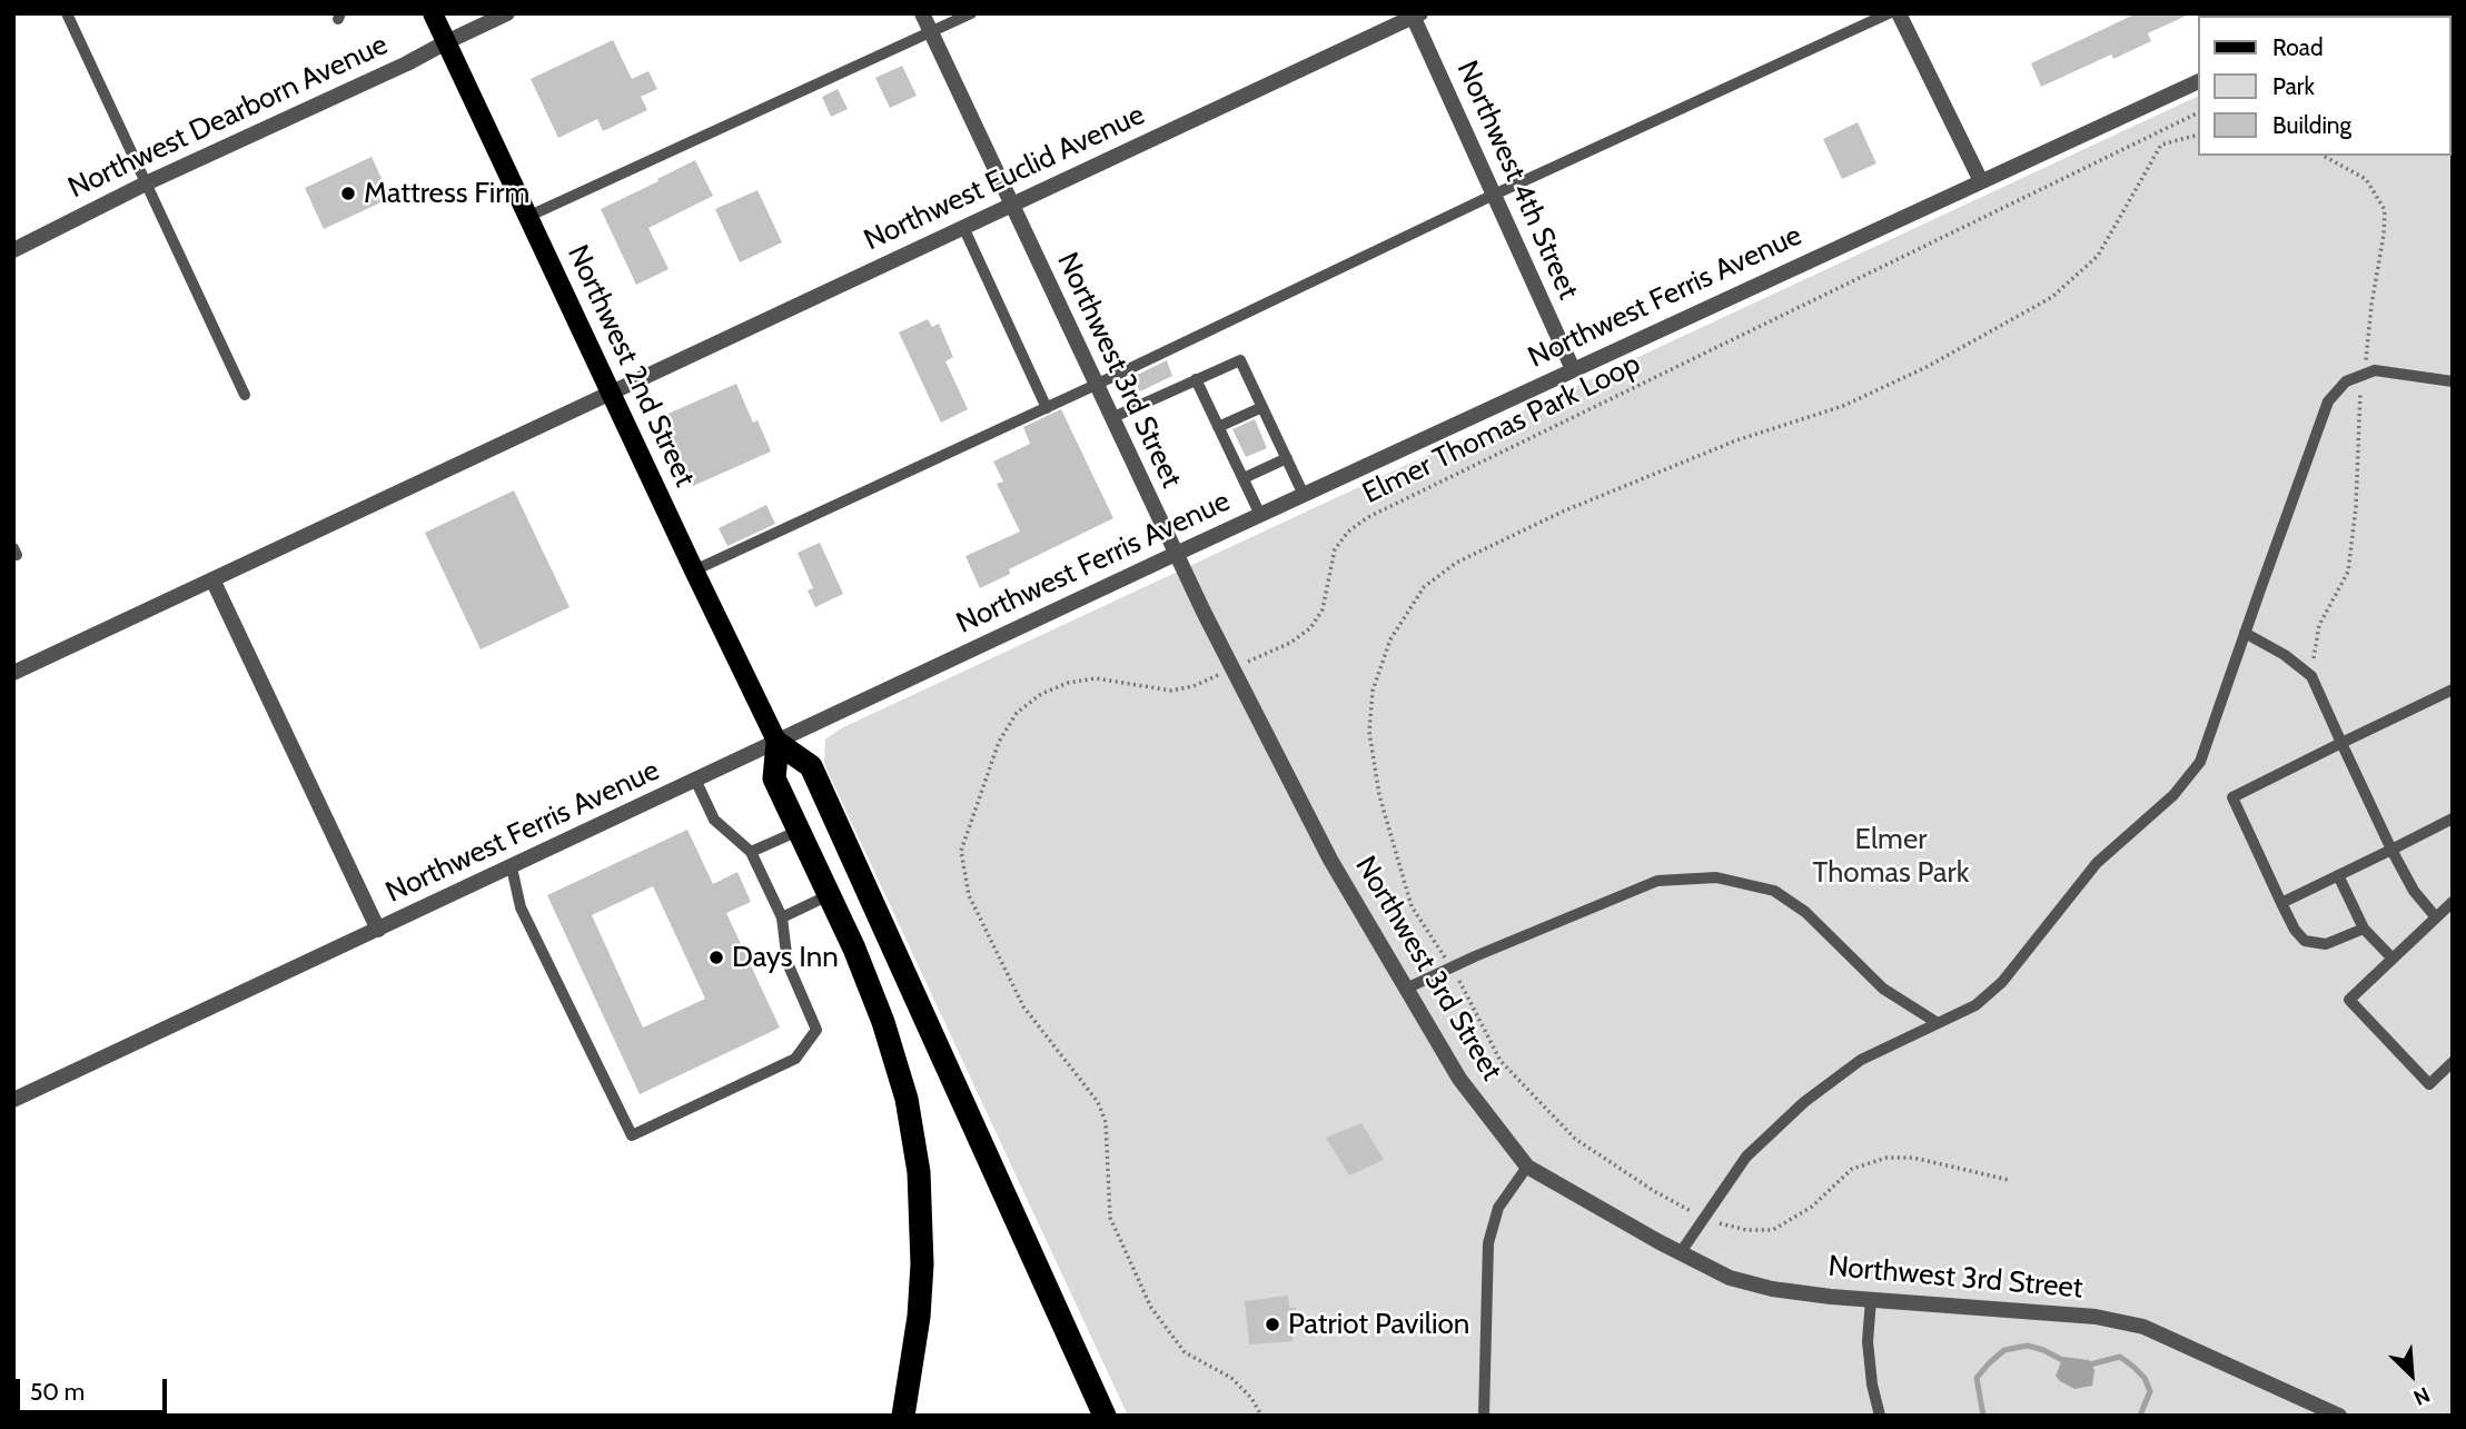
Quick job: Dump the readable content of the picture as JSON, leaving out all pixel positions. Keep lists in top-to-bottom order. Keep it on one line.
{"streets":{"main road":["Northwest 2nd Street"],"street":["Northwest Dearborn Avenue","Northwest Euclid Avenue","Northwest 4th Street","Northwest Ferris Avenue","Northwest 3rd Street"],"path":["Elmer Thomas Park Loop"]},"crossings":[["Northwest Dearborn Avenue","Northwest 2nd Street"],["Northwest Euclid Avenue","Northwest 4th Street"],["Northwest Euclid Avenue","Northwest 2nd Street"],["Northwest Euclid Avenue","Northwest 3rd Street"],["Northwest 4th Street","Northwest Ferris Avenue"],["Northwest Ferris Avenue","Northwest 2nd Street"],["Northwest Ferris Avenue","Northwest 3rd Street"],["Northwest 3rd Street","Elmer Thomas Park Loop"]],"parks":["Elmer Thomas Park"],"places":["Mattress Firm","Days Inn","Patriot Pavilion"],"legend":["Road","Park","Building"],"scale_bar":"50 m","north":"bottom right"}
